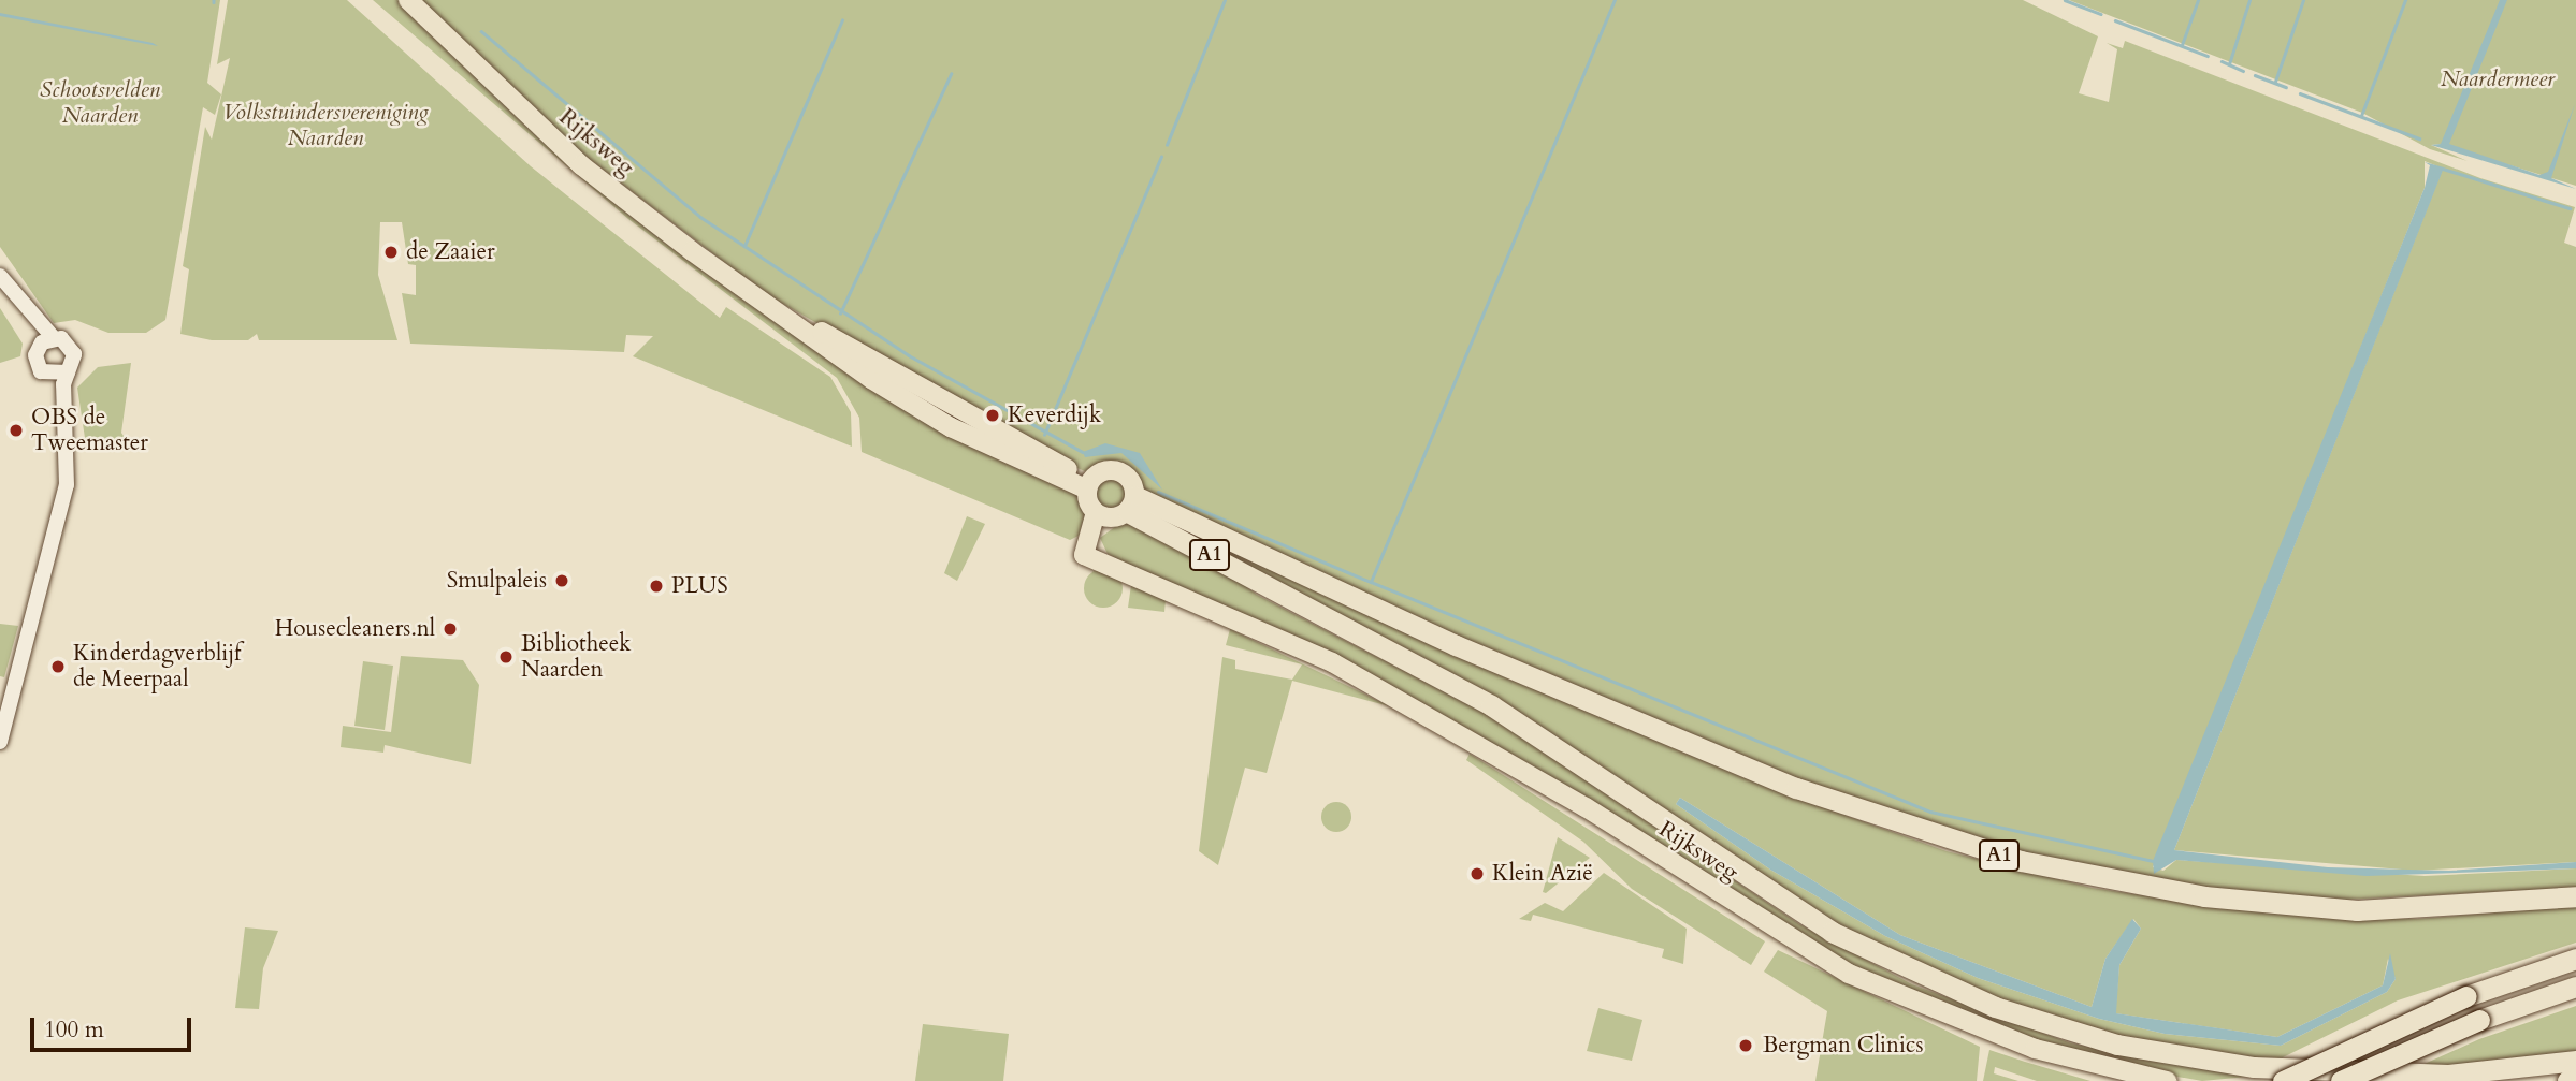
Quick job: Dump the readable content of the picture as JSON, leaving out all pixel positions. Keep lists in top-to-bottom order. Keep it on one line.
{"streets":{"highway":["A1"],"main road":["Rijksweg"]},"parks":["Naardermeer","Schootsvelden Naarden","Volkstuindersvereniging Naarden"],"places":["de Zaaier","Keverdijk","OBS de Tweemaster","Smulpaleis","PLUS","Housecleaners.nl","Bibliotheek Naarden","Kinderdagverblijf de Meerpaal","Klein Azië","Bergman Clinics"],"scale_bar":"100 m"}
